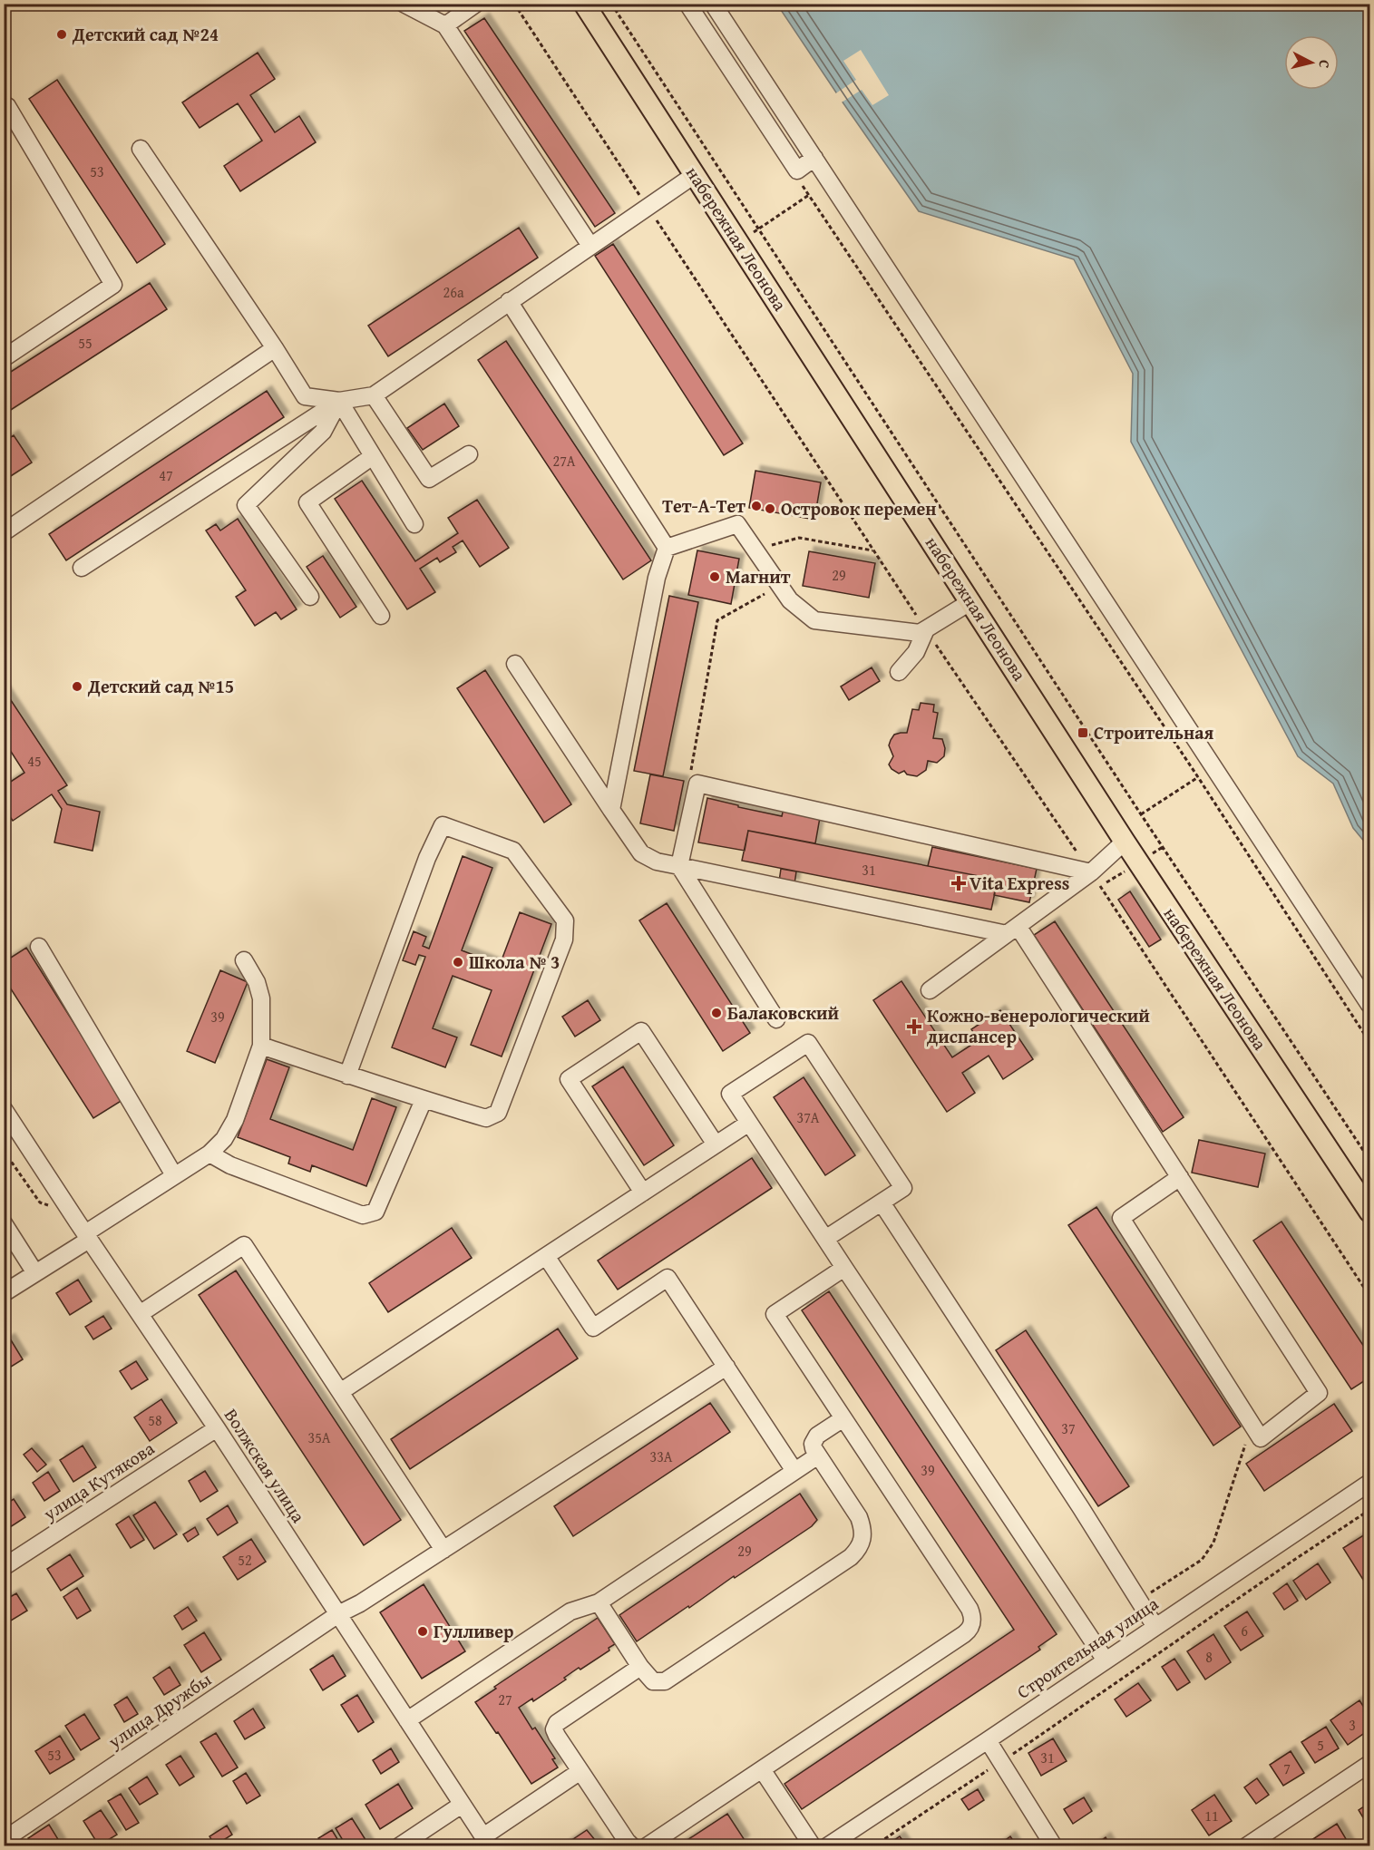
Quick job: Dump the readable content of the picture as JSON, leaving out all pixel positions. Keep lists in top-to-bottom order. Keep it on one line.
{"streets":{"main road":["набережная Леонова"],"street":["Волжская улица","улица Кутякова","Строительная улица","улица Дружбы"]},"crossings":[["Волжская улица","улица Кутякова"],["Волжская улица","улица Дружбы"]],"places":{"other":["Детский сад №24","Тет-А-Тет","Островок перемен","Магнит","Детский сад №15","Школа № 3","Балаковский","Гулливер"],"transit":["Строительная"],"health":["Vita Express","Кожно-венерологический диспансер"]},"house_numbers":["53","26а","55","27А","47","29","45","31","39","37А","58","37","35А","33А","39","29","52","6","8","27","3","5","53","31","7","11"],"north":"right"}
